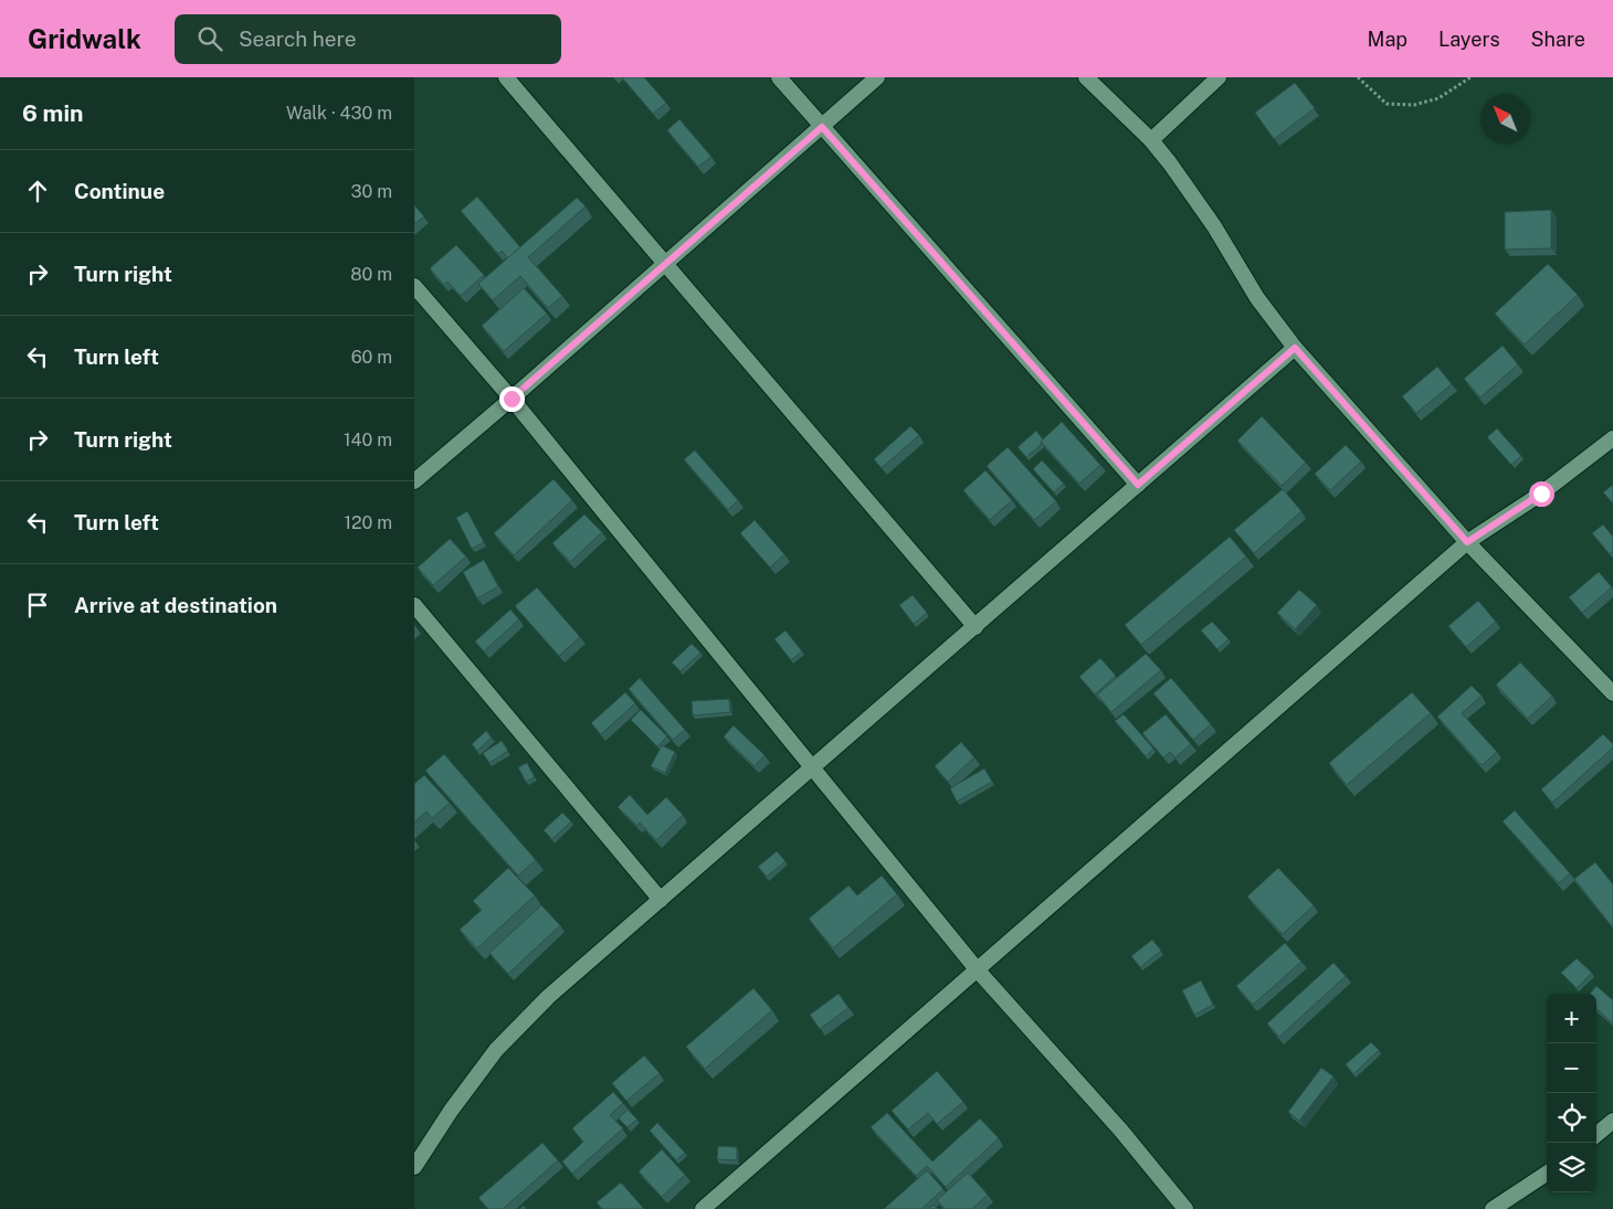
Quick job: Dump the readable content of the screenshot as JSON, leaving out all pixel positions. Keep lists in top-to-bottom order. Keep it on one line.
{"north":"top left","page":{"header":"Gridwalk","search":"Search here","nav":["Map","Layers","Share"],"heading":["6 min","Walk · 430 m"],"list":[["Continue","30 m"],["Turn right","80 m"],["Turn left","60 m"],["Turn right","140 m"],["Turn left","120 m"],"Arrive at destination"],"map_buttons":["+","−"]}}
